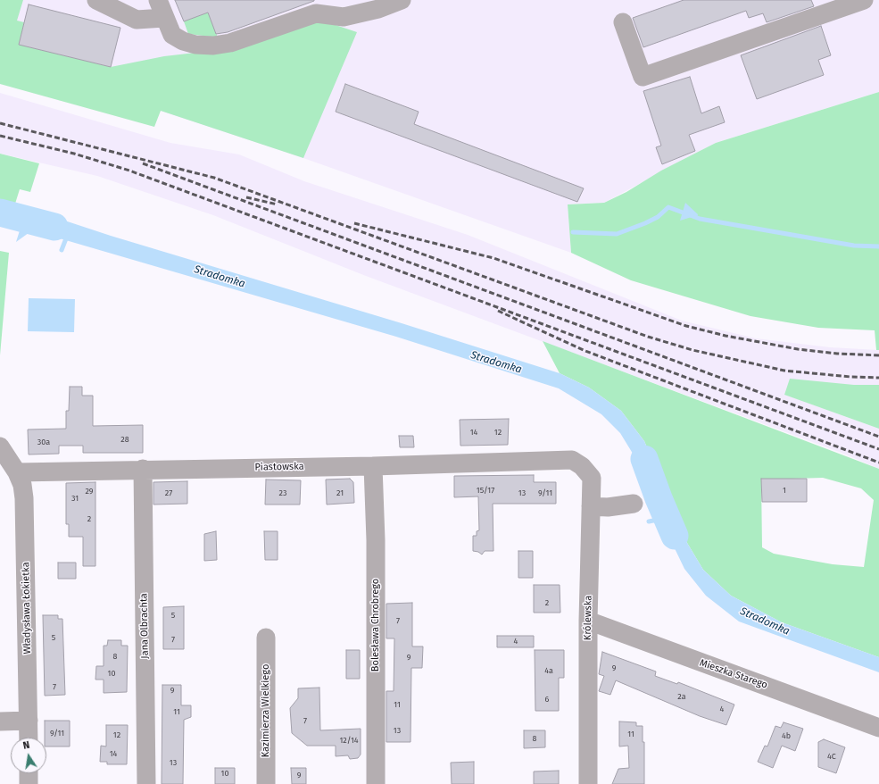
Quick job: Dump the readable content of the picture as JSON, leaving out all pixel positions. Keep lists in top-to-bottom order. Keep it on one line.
{"streets":{"street":["Piastowska","Władysława Łokietka","Królewska","Bolesława Chrobrego","Jana Olbrachta","Mieszka Starego","Kazimierza Wielkiego"]},"crossings":[["Piastowska","Władysława Łokietka"],["Piastowska","Królewska"],["Piastowska","Bolesława Chrobrego"],["Piastowska","Jana Olbrachta"],["Królewska","Mieszka Starego"]],"water":["Stradomka"],"house_numbers":["14","12","28","30a","15/17","1","29","27","23","21","13","9/11","31","2","2","5","7","5","7","4","8","9","9","4a","10","7","9","2a","6","11","4","11","7","13","9/11","11","12","4b","8","12/14","14","4C","13","10","9"],"north":"top"}
